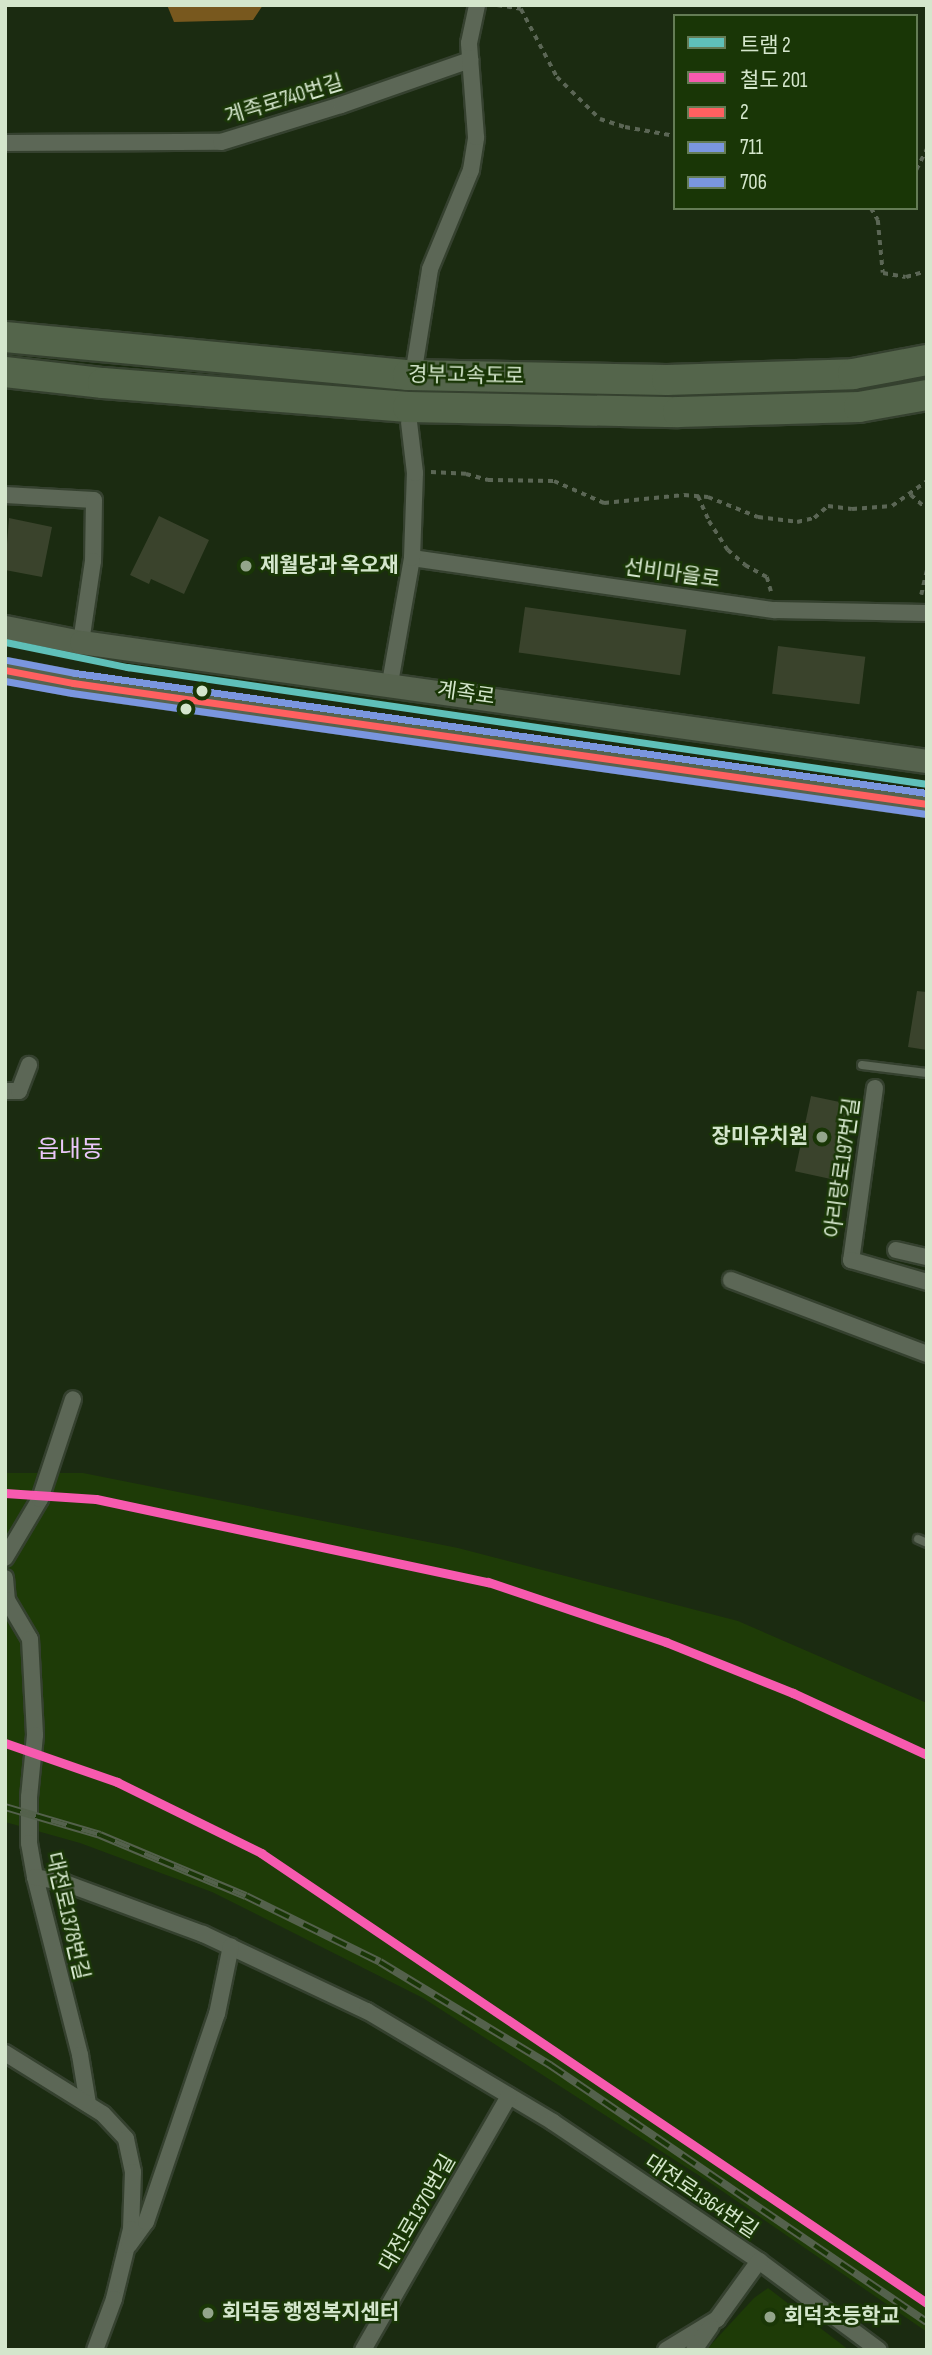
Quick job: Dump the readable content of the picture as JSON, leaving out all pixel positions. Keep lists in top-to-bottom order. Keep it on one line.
{"streets":{"highway":["경부고속도로"],"main road":["계족로"],"street":["계족로740번길","선비마을로","아리랑로197번길","대전로1378번길","대전로1364번길","대전로1370번길"]},"crossings":[["대전로1378번길","대전로1364번길"],["대전로1364번길","대전로1370번길"]],"districts":["읍내동"],"places":["제월당과 옥오재","장미유치원","회덕동 행정복지센터","회덕초등학교"],"lines":["tram line 2","transit line 706","transit line 2","transit line 711","rail line 201"],"legend":["트램 2","철도 201","2","711","706"]}
